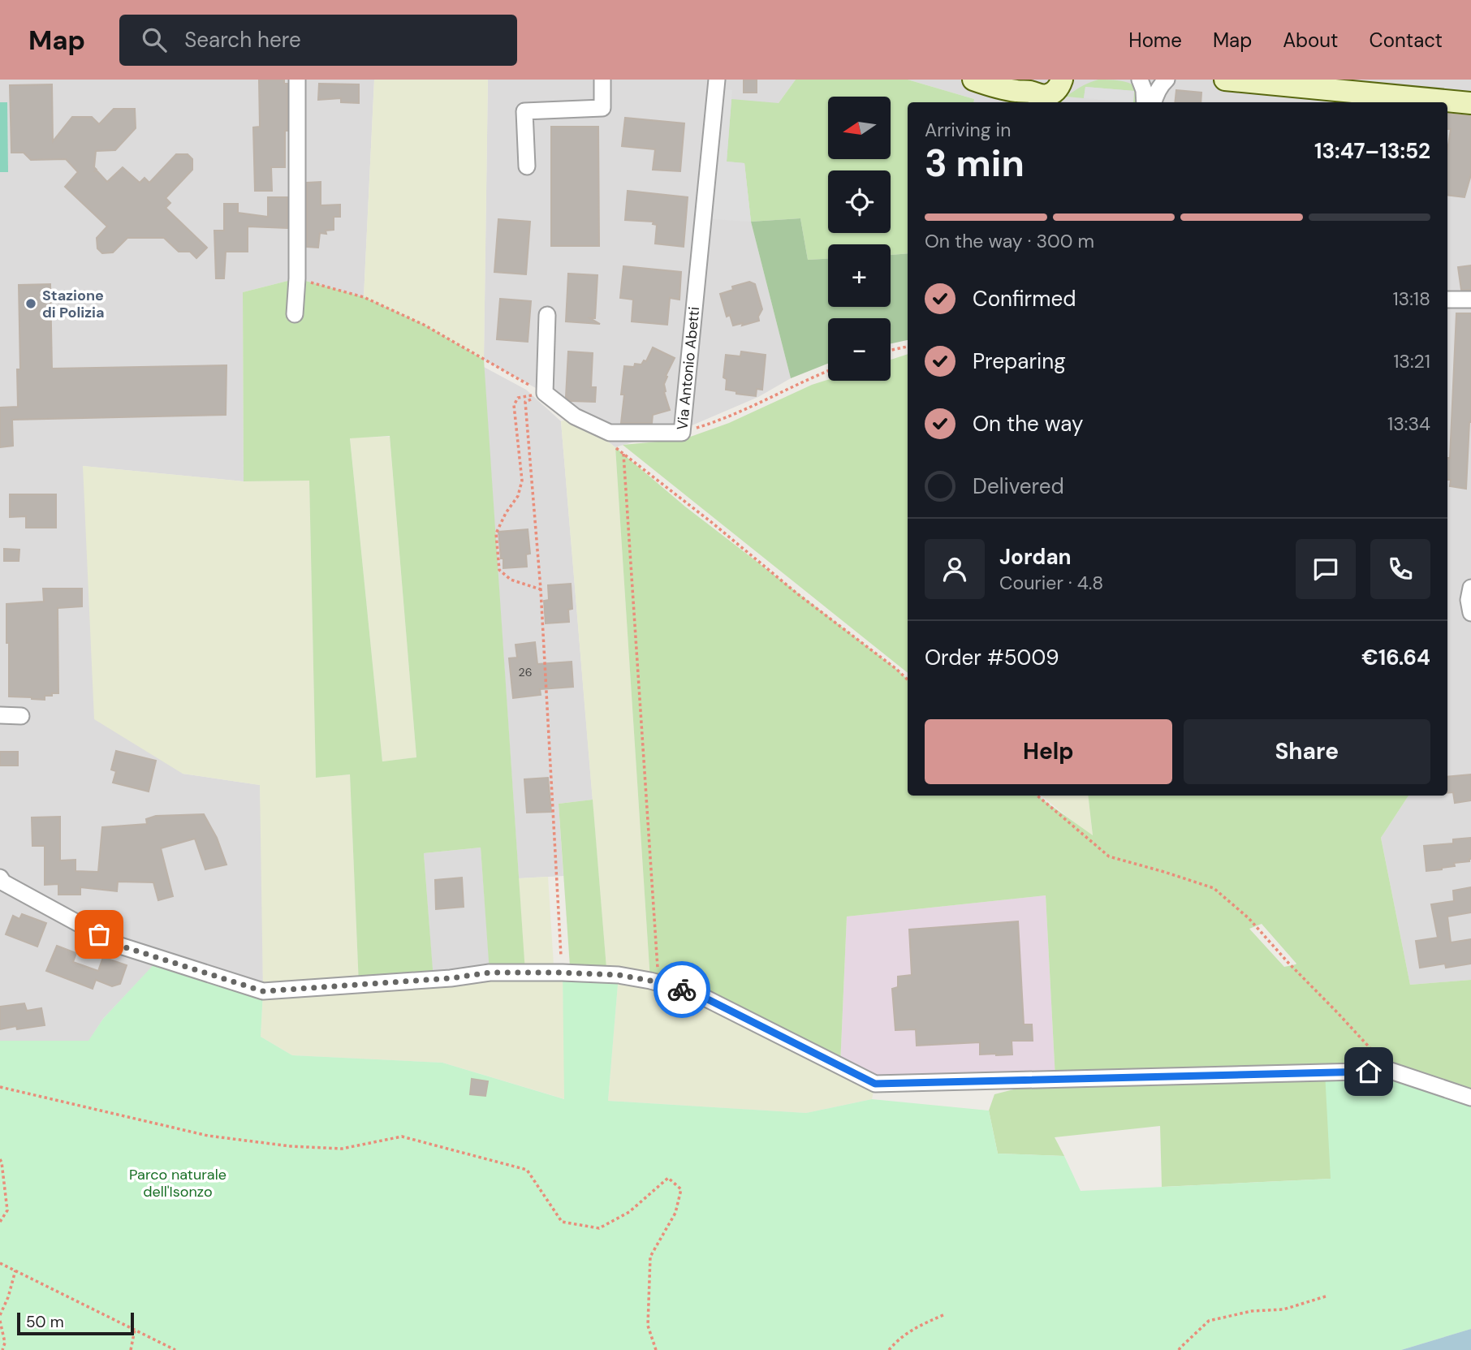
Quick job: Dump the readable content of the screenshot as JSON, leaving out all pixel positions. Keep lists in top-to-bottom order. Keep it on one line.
{"streets":{"street":["Via Antonio Abetti"]},"parks":["Parco naturale dell'Isonzo"],"places":["Stazione di Polizia"],"house_numbers":["26"],"scale_bar":"50 m","north":"left","page":{"header":"Map","search":"Search here","nav":["Home","Map","About","Contact"],"map_buttons":["+","−"],"heading":["3 min","Arriving in","13:47–13:52"],"panel":["Jordan","Courier · 4.8","Order #5009","€16.64"],"bar":"On the way · 300 m","list":[["Confirmed","13:18"],["Preparing","13:21"],["On the way","13:34"],"Delivered"],"buttons":["Help","Share"],"scale":"50 m"}}
